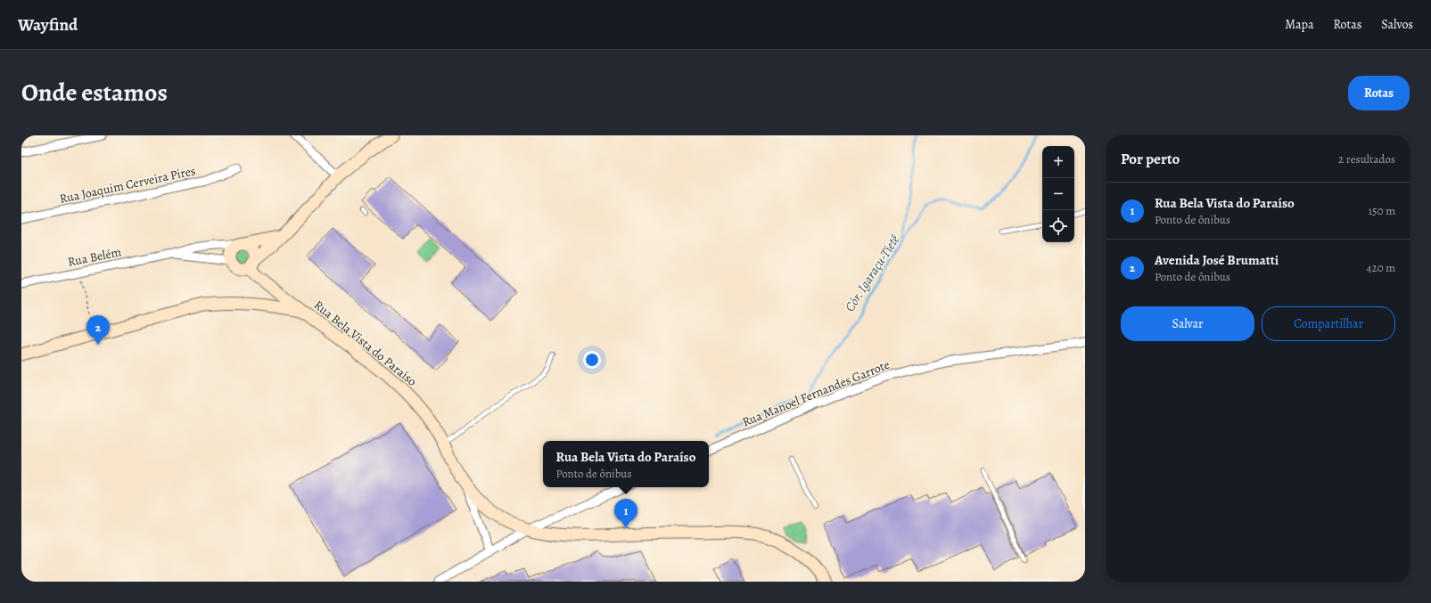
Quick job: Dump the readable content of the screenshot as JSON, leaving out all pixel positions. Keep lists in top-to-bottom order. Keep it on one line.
{"streets":{"main road":["Rua Bela Vista do Paraíso"],"street":["Rua Joaquim Cerveira Pires","Rua Belém","Rua Manoel Fernandes Garrote"]},"crossings":[["Rua Belém","Rua Bela Vista do Paraíso"]],"water":["Cór. Igaraçu-Tietê"],"page":{"header":"Wayfind","nav":["Mapa","Rotas","Salvos"],"title":"Onde estamos","buttons":["Rotas",["Salvar","Compartilhar"]],"heading":["Por perto","2 resultados"],"map_buttons":["+","−"],"list":[{"mark":"1","name":"Rua Bela Vista do Paraíso","note":"Ponto de ônibus","value":"150 m"},{"mark":"2","name":"Avenida José Brumatti","note":"Ponto de ônibus","value":"420 m"}],"pins":["2","1"],"popup":["Rua Bela Vista do Paraíso","Ponto de ônibus"]}}
